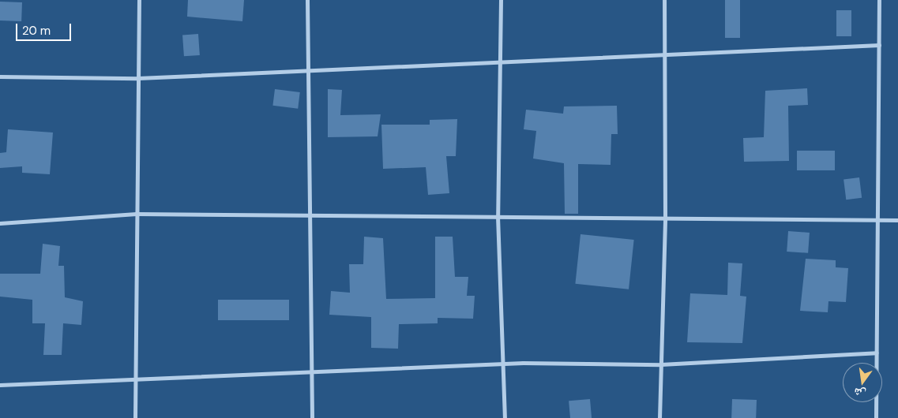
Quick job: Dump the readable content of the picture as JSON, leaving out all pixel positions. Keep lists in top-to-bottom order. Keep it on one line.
{"scale_bar":"20 m","north":"bottom"}
